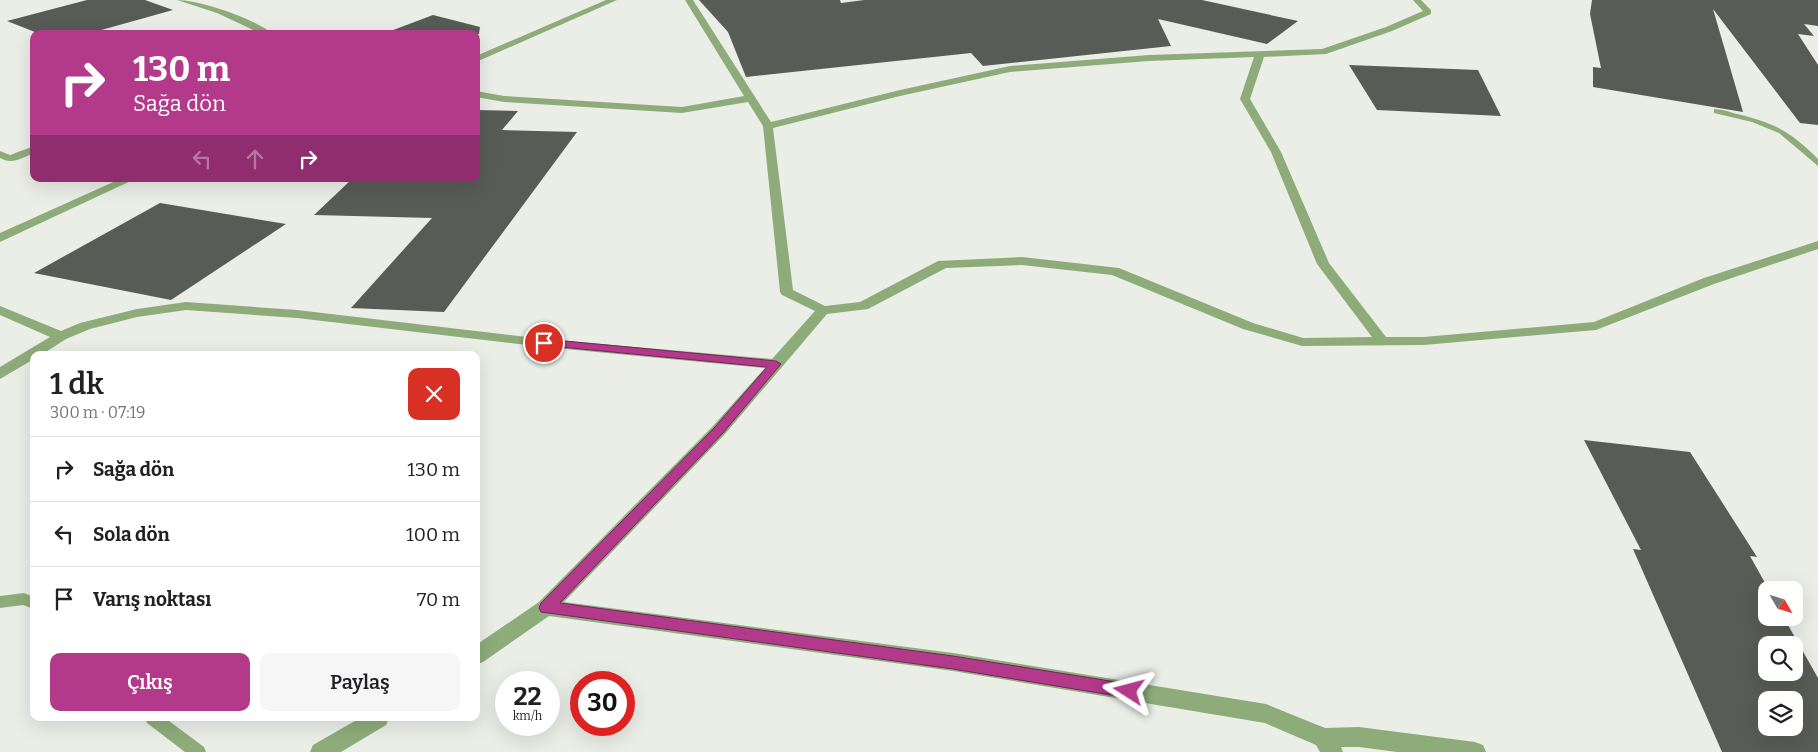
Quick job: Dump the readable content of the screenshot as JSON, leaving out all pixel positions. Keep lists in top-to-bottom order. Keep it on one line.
{"north":"bottom right","page":{"turn":["130 m","Sağa dön"],"heading":["1 dk","300 m · 07:19"],"list":[{"name":"Sağa dön","value":"130 m"},{"name":"Sola dön","value":"100 m"},{"name":"Varış noktası","value":"70 m"}],"buttons":["Çıkış","Paylaş"],"speed":"22 km/h","limit":"30"}}
